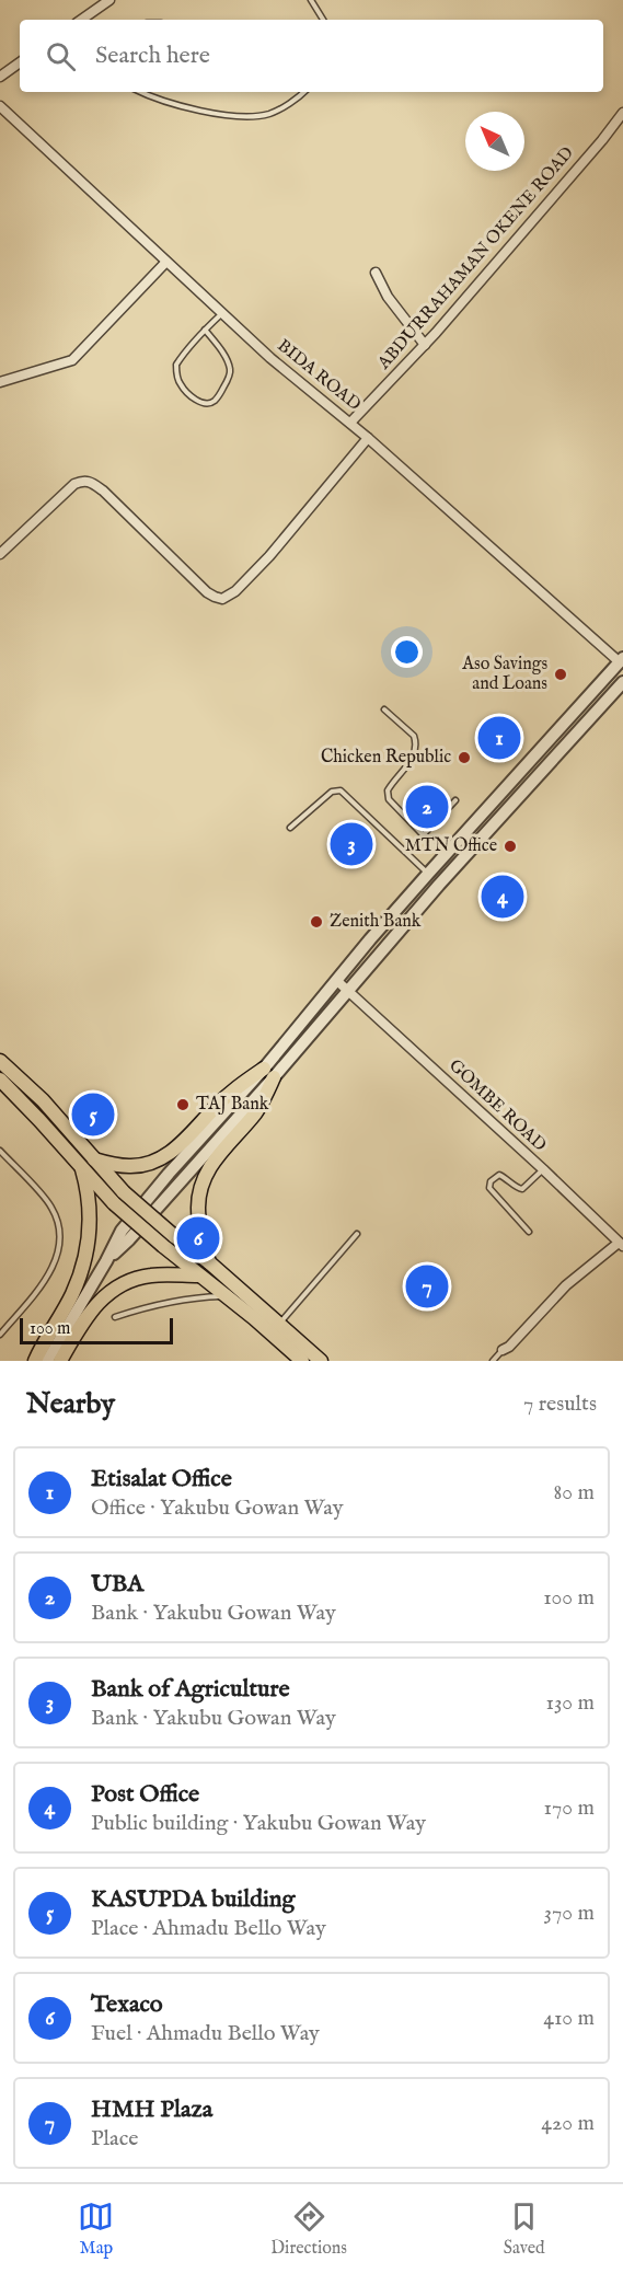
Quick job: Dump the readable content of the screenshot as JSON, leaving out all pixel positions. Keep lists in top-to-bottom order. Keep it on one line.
{"streets":{"street":["ABDURRAHAMAN OKENE ROAD","BIDA ROAD","GOMBE ROAD"]},"crossings":[["ABDURRAHAMAN OKENE ROAD","BIDA ROAD"]],"places":["Aso Savings and Loans","Chicken Republic","MTN Office","Zenith Bank","TAJ Bank"],"scale_bar":"100 m","north":"top left","page":{"search":"Search here","pins":["1","2","3","4","5","6","7"],"scale":"100 m","heading":["Nearby","7 results"],"list":[{"mark":"1","name":"Etisalat Office","note":"Office · Yakubu Gowan Way","value":"80 m"},{"mark":"2","name":"UBA","note":"Bank · Yakubu Gowan Way","value":"100 m"},{"mark":"3","name":"Bank of Agriculture","note":"Bank · Yakubu Gowan Way","value":"130 m"},{"mark":"4","name":"Post Office","note":"Public building · Yakubu Gowan Way","value":"170 m"},{"mark":"5","name":"KASUPDA building","note":"Place · Ahmadu Bello Way","value":"370 m"},{"mark":"6","name":"Texaco","note":"Fuel · Ahmadu Bello Way","value":"410 m"},{"mark":"7","name":"HMH Plaza","note":"Place","value":"420 m"}],"nav":["Map","Directions","Saved"]}}
